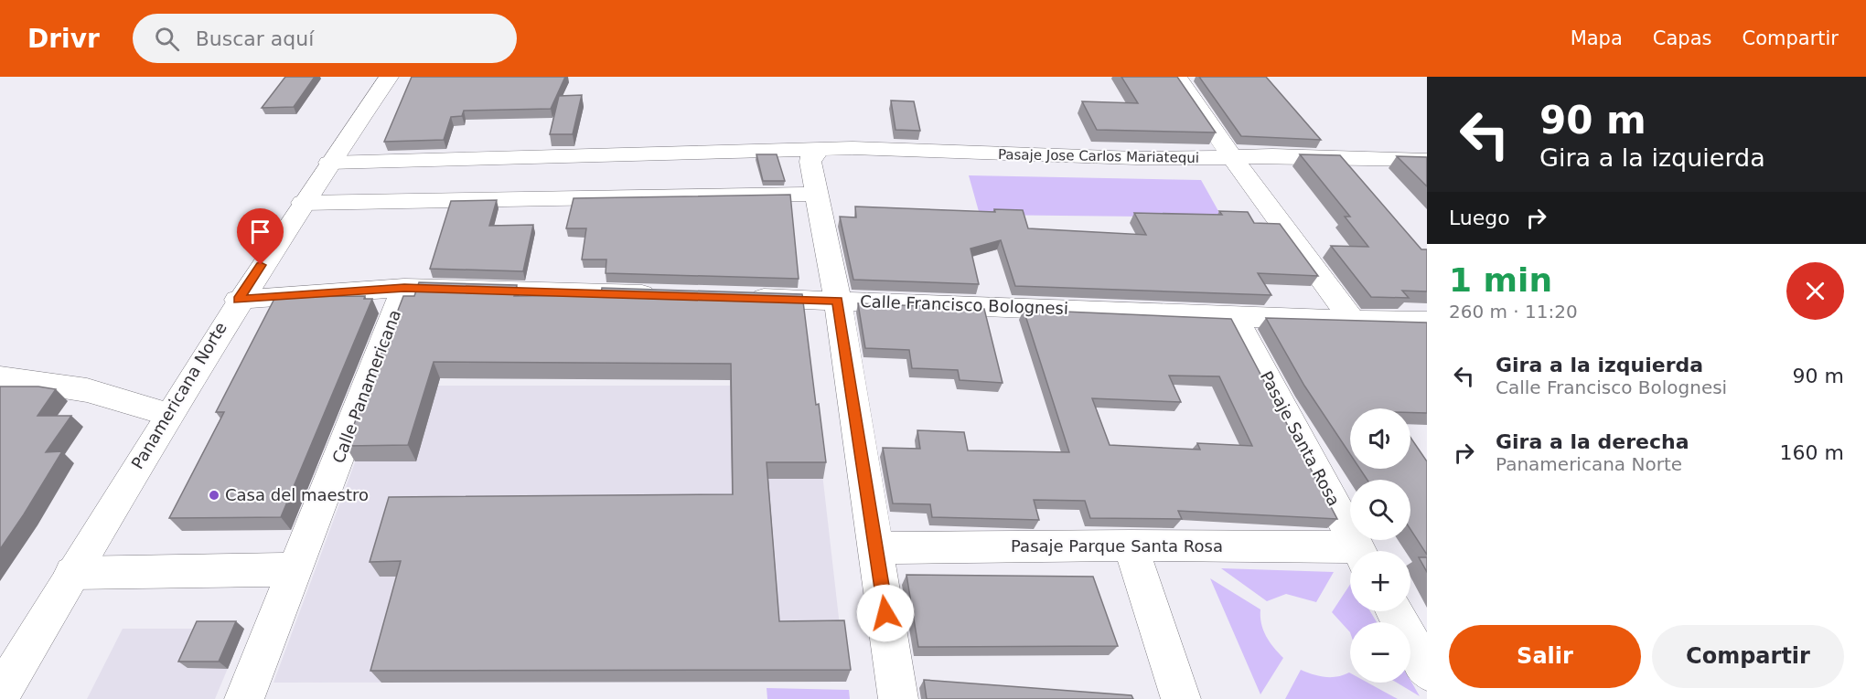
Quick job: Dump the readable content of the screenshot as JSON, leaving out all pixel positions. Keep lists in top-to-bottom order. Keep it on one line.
{"streets":{"main road":["Pasaje Jose Carlos Mariatequi","Calle Francisco Bolognesi","Calle Panamericana","Panamericana Norte","Pasaje Santa Rosa","Pasaje Parque Santa Rosa"]},"crossings":[["Pasaje Jose Carlos Mariatequi","Panamericana Norte"],["Calle Francisco Bolognesi","Pasaje Santa Rosa"]],"places":["Casa del maestro"],"page":{"header":"Drivr","search":"Buscar aquí","nav":["Mapa","Capas","Compartir"],"turn":["90 m","Gira a la izquierda"],"then":"Luego","heading":["1 min","260 m · 11:20"],"list":[{"name":"Gira a la izquierda","note":"Calle Francisco Bolognesi","value":"90 m"},{"name":"Gira a la derecha","note":"Panamericana Norte","value":"160 m"}],"map_buttons":["+","−"],"buttons":["Salir","Compartir"]}}
